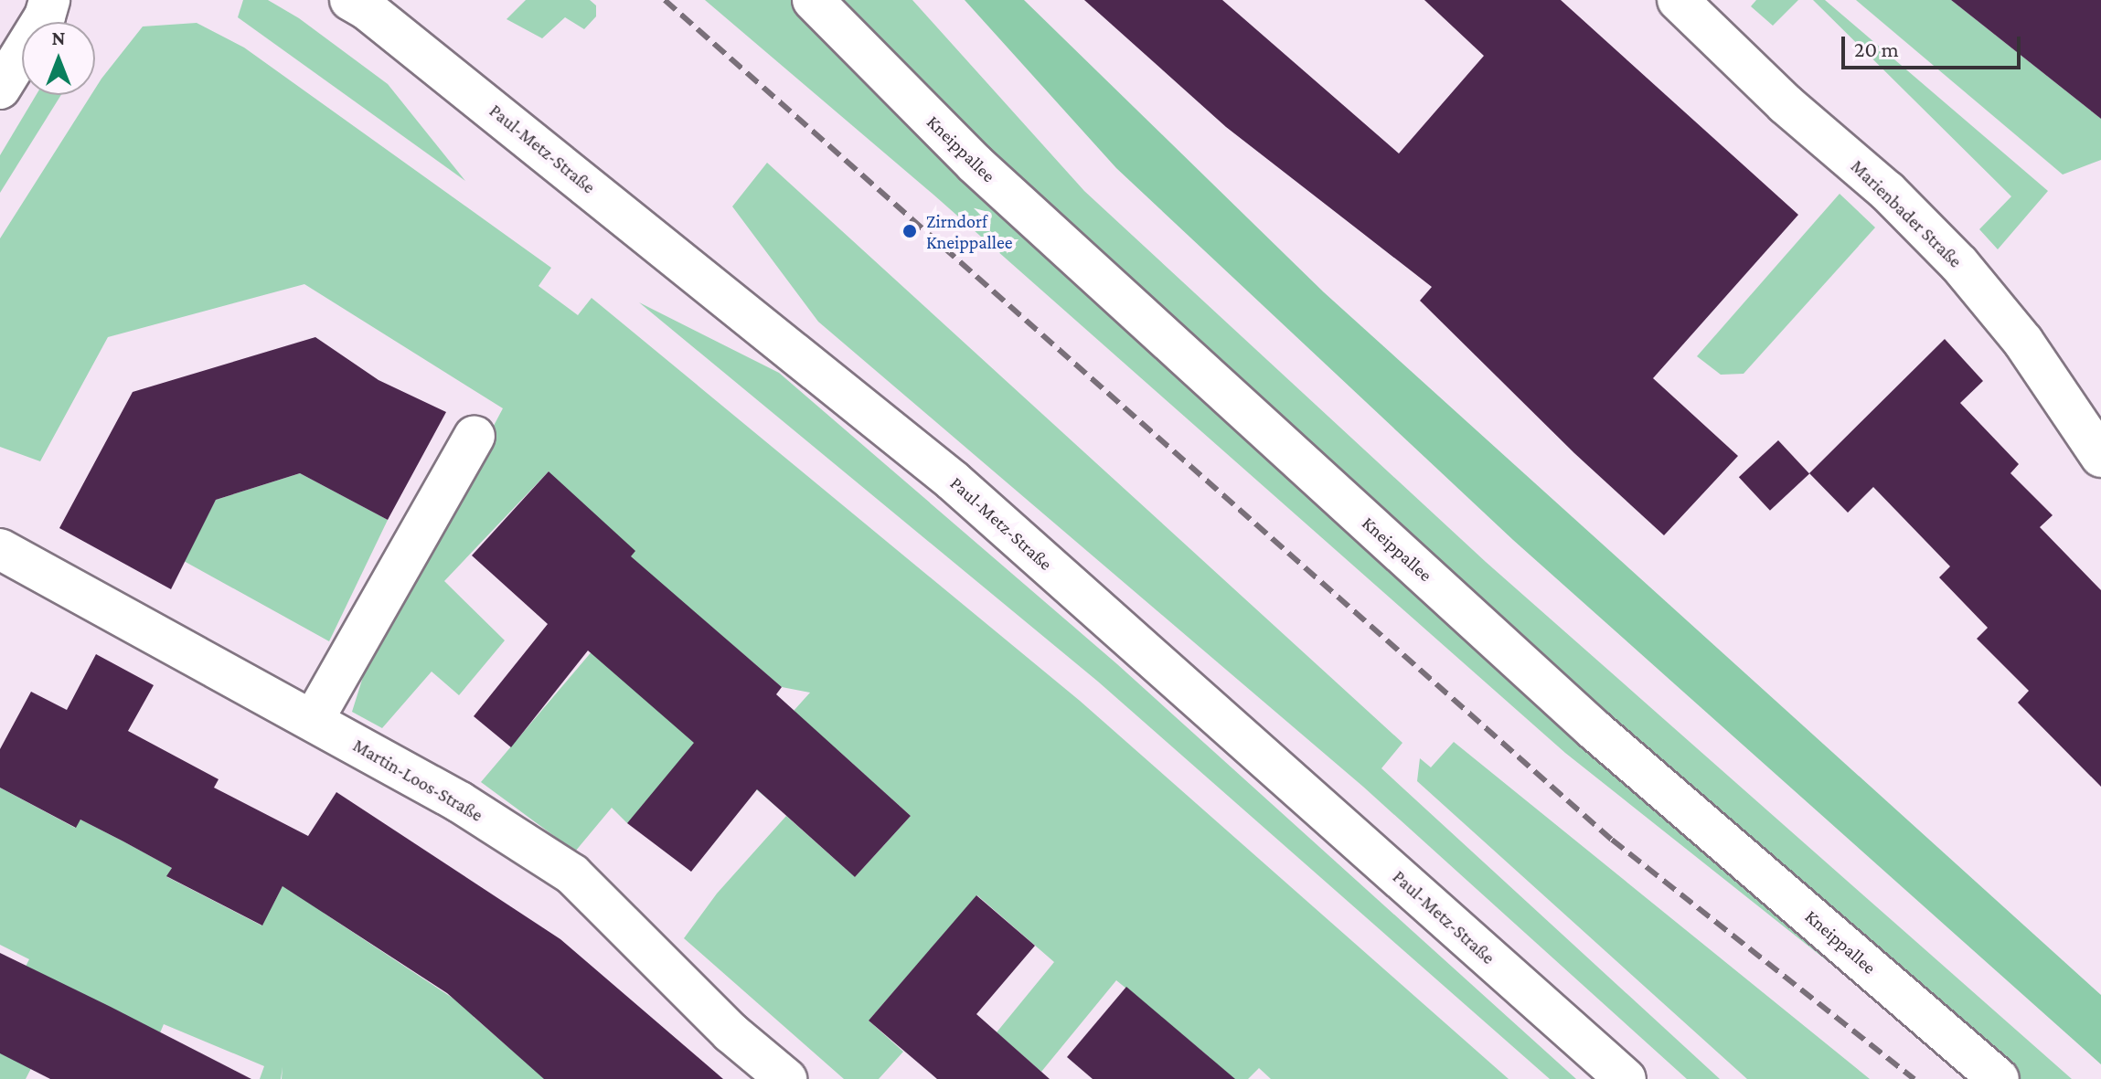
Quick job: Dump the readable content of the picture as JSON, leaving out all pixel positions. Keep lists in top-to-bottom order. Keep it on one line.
{"streets":{"street":["Paul-Metz-Straße","Kneippallee","Marienbader Straße","Martin-Loos-Straße"]},"places":["Zirndorf Kneippallee"],"scale_bar":"20 m","north":"top"}
